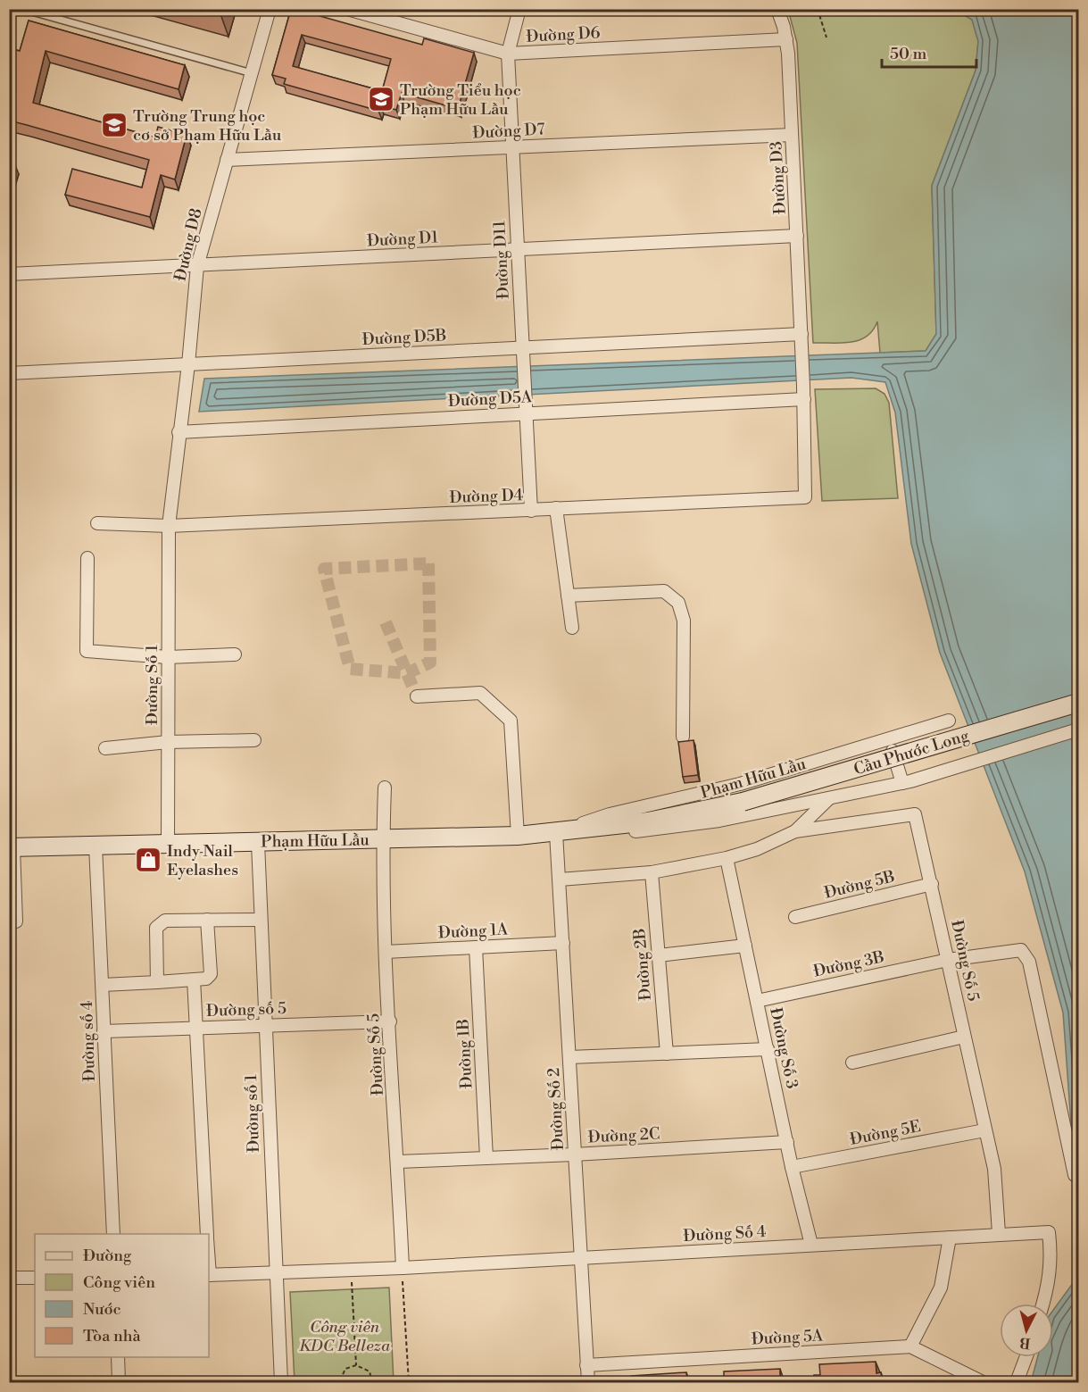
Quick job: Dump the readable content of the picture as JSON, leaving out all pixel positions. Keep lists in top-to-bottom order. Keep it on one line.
{"streets":{"main road":["Cầu Phước Long","Phạm Hữu Lầu"],"street":["Đường D6","Đường D7","Đường D3","Đường D1","Đường D8","Đường D11","Đường D5B","Đường D5A","Đường D4","Đường Số 1","Đường 5B","Đường 1A","Đường Số 5","Đường 2B","Đường 3B","Đường số 5","Đường số 4","Đường Số 3","Đường 1B","Đường Số 2","Đường số 1","Đường 5E","Đường 2C","Đường Số 4","Đường 5A"]},"crossings":[["Đường D6","Đường D3"],["Đường D6","Đường D11"],["Đường D7","Đường D3"],["Đường D7","Đường D8"],["Đường D7","Đường D11"],["Đường D3","Đường D1"],["Đường D3","Đường D5B"],["Đường D3","Đường D5A"],["Đường D3","Đường D4"],["Đường D1","Đường D8"],["Đường D1","Đường D11"],["Đường D8","Đường D5B"],["Đường D8","Đường D5A"],["Đường D8","Đường D4"],["Đường D8","Đường Số 1"],["Đường D11","Đường D5B"],["Đường D11","Đường D5A"],["Đường D11","Đường D4"],["Đường D5A","Đường D4"],["Đường D4","Đường Số 1"],["Đường Số 1","Phạm Hữu Lầu"],["Cầu Phước Long","Phạm Hữu Lầu"],["Phạm Hữu Lầu","Đường Số 5"],["Phạm Hữu Lầu","Đường số 4"],["Phạm Hữu Lầu","Đường Số 2"],["Phạm Hữu Lầu","Đường số 1"],["Đường 5B","Đường Số 5"],["Đường 1A","Đường Số 5"],["Đường 1A","Đường 1B"],["Đường 1A","Đường Số 2"],["Đường Số 5","Đường 3B"],["Đường Số 5","Đường số 5"],["Đường Số 5","Đường 5E"],["Đường Số 5","Đường 2C"],["Đường Số 5","Đường Số 4"],["Đường 3B","Đường Số 3"],["Đường số 5","Đường số 4"],["Đường số 5","Đường số 1"],["Đường Số 3","Đường 5E"],["Đường Số 3","Đường 2C"],["Đường Số 3","Đường Số 4"],["Đường 1B","Đường 2C"],["Đường Số 2","Đường 2C"],["Đường Số 2","Đường Số 4"],["Đường Số 2","Đường 5A"]],"parks":["Công viên KDC Belleza"],"places":{"school or university":["Trường Tiểu học Phạm Hữu Lầu","Trường Trung học cơ sở Phạm Hữu Lầu"],"shop":["Indy Nail Eyelashes"]},"legend":["Đường","Công viên","Nước","Tòa nhà"],"scale_bar":"50 m","north":"bottom"}
